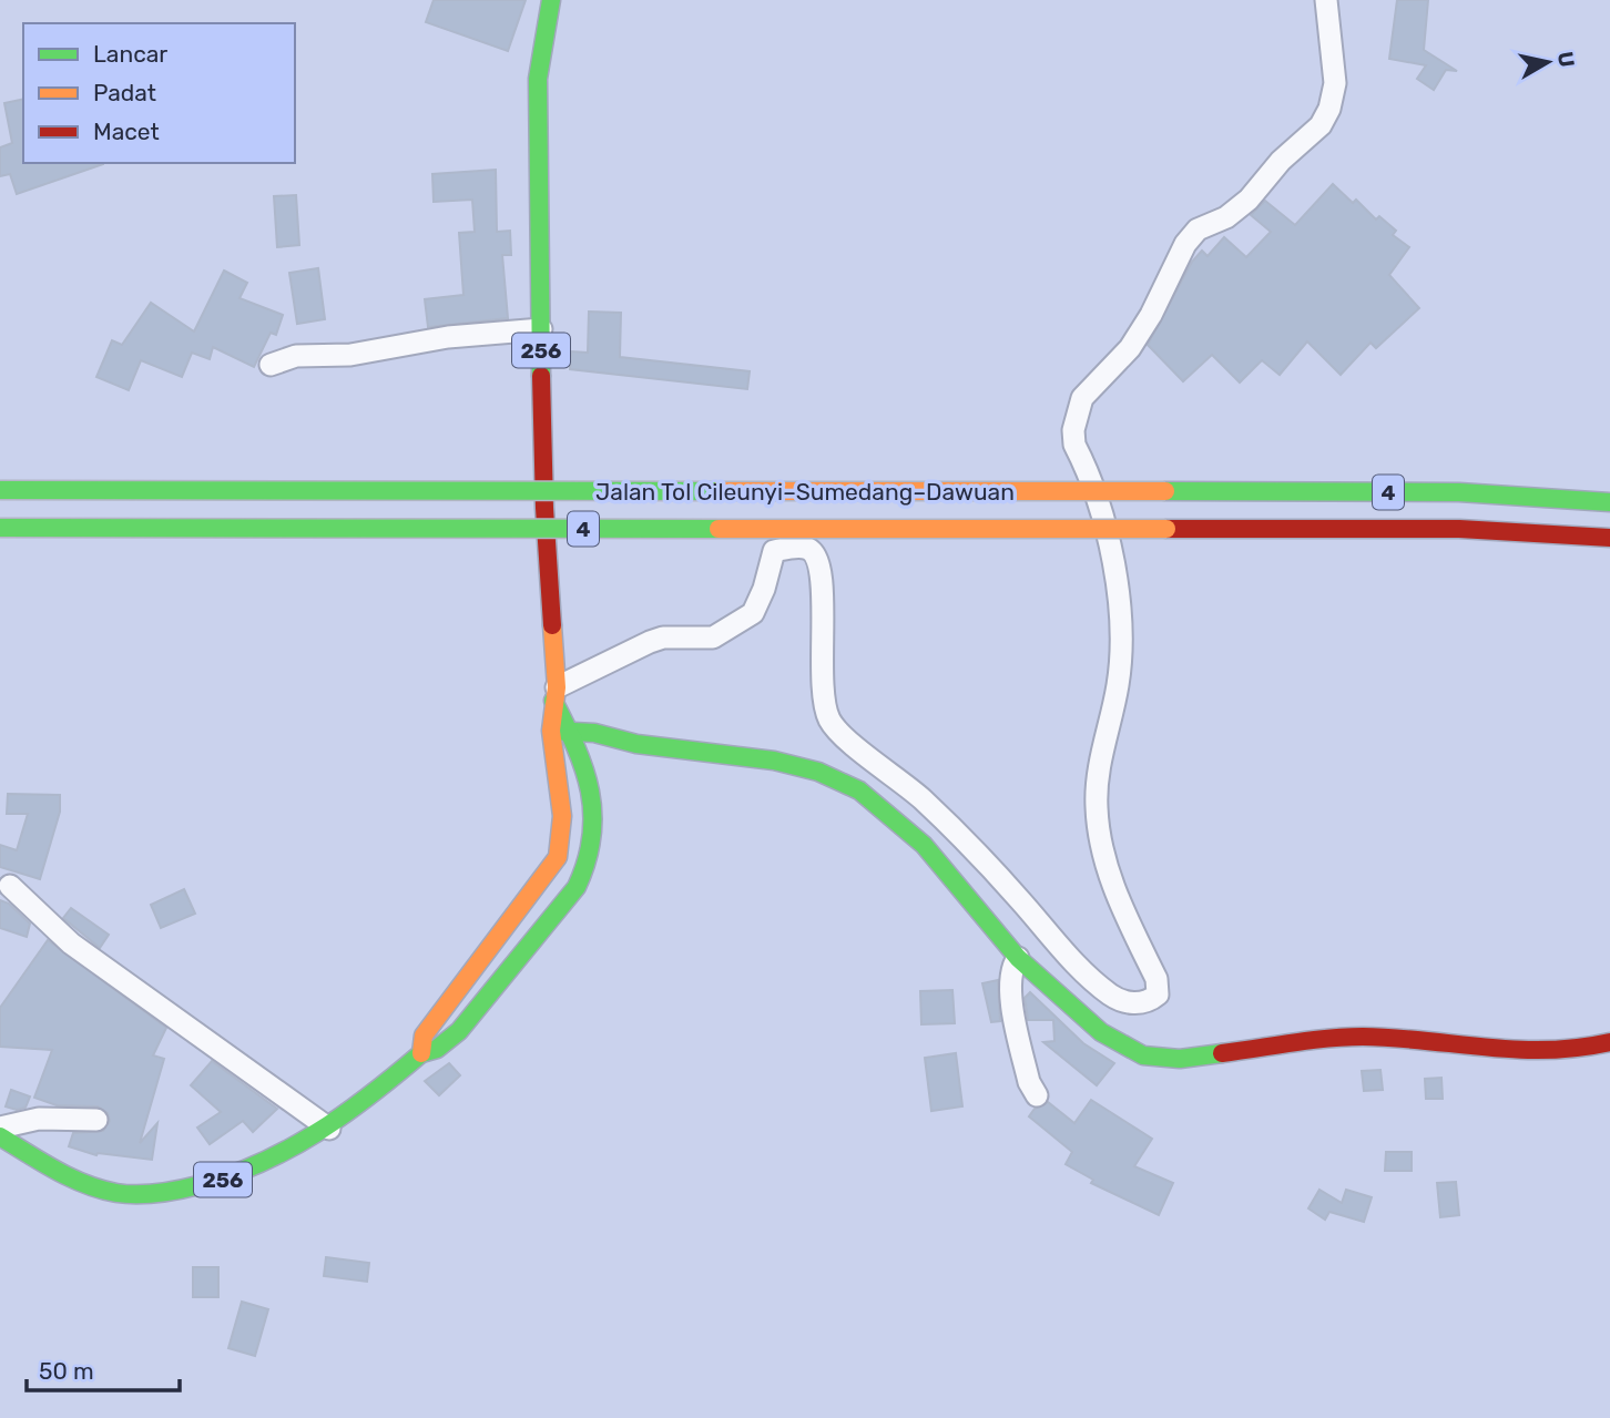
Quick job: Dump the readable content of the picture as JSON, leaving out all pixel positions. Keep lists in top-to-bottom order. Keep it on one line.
{"streets":{"main road":["256","Jalan Tol Cileunyi–Sumedang–Dawuan","4"]},"legend":["Lancar","Padat","Macet"],"scale_bar":"50 m","north":"right"}
